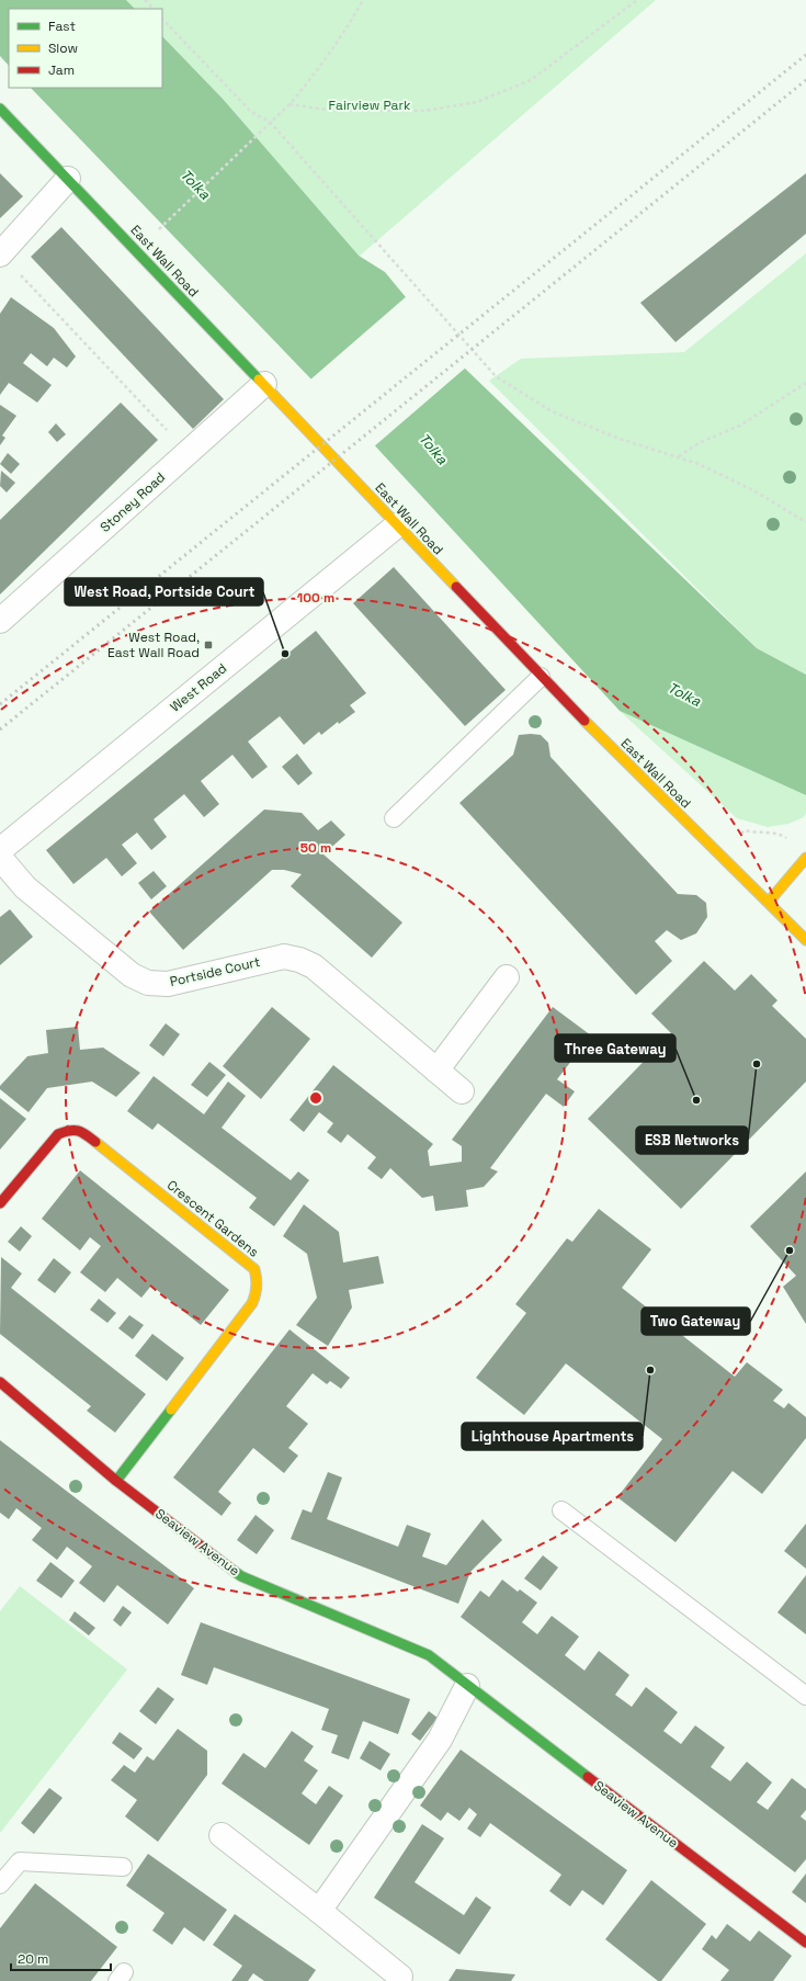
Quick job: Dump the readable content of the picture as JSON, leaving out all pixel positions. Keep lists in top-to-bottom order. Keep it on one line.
{"streets":{"street":["East Wall Road","Stoney Road","West Road","Portside Court","Crescent Gardens","Seaview Avenue"]},"crossings":[["East Wall Road","Stoney Road"],["East Wall Road","West Road"],["Crescent Gardens","Seaview Avenue"]],"water":["Tolka"],"parks":["Fairview Park"],"places":{"transit":["West Road, East Wall Road"],"other":["West Road, Portside Court","ESB Networks","Three Gateway","Two Gateway","Lighthouse Apartments"]},"legend":["Fast","Slow","Jam"],"scale_bar":"20 m","rings":["100 m","50 m"]}
